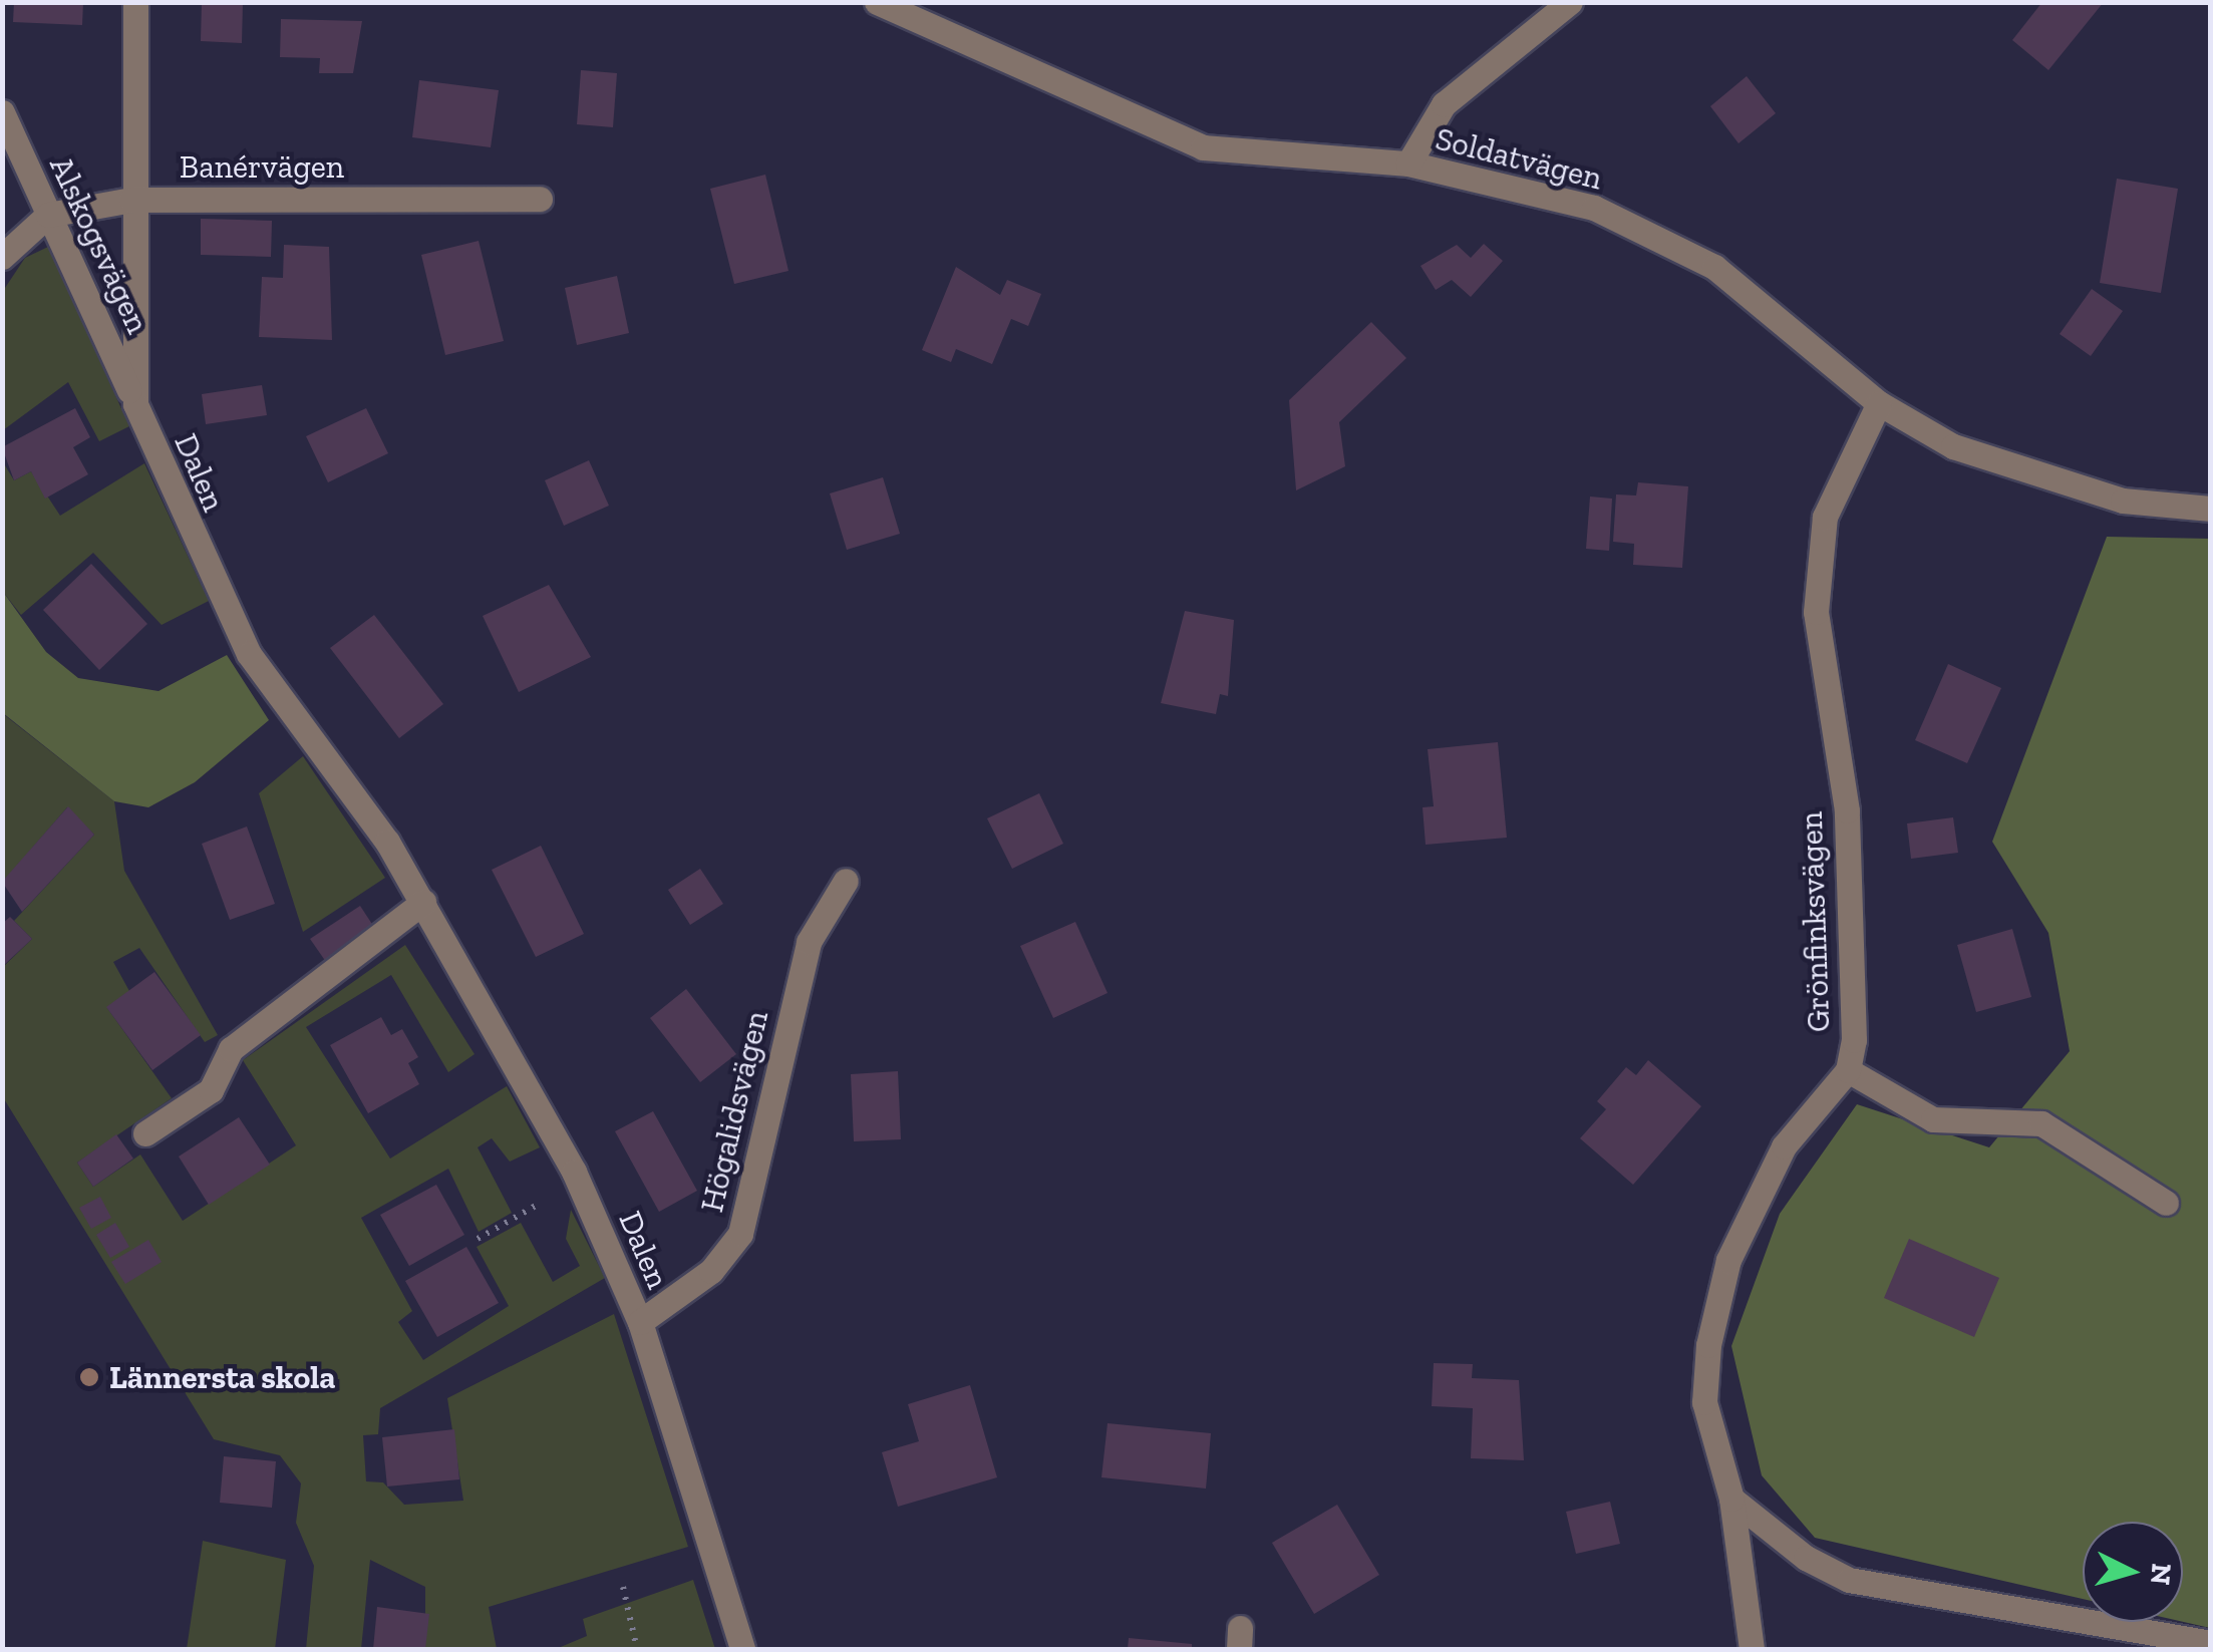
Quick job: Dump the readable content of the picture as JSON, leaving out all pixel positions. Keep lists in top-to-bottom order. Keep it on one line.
{"streets":{"street":["Soldatvägen","Banérvägen","Alskogsvägen","Dalen","Grönfinksvägen","Högalidsvägen"]},"crossings":[["Soldatvägen","Grönfinksvägen"],["Banérvägen","Alskogsvägen"],["Banérvägen","Dalen"],["Alskogsvägen","Dalen"],["Dalen","Högalidsvägen"]],"places":["Lännersta skola"],"north":"right"}
